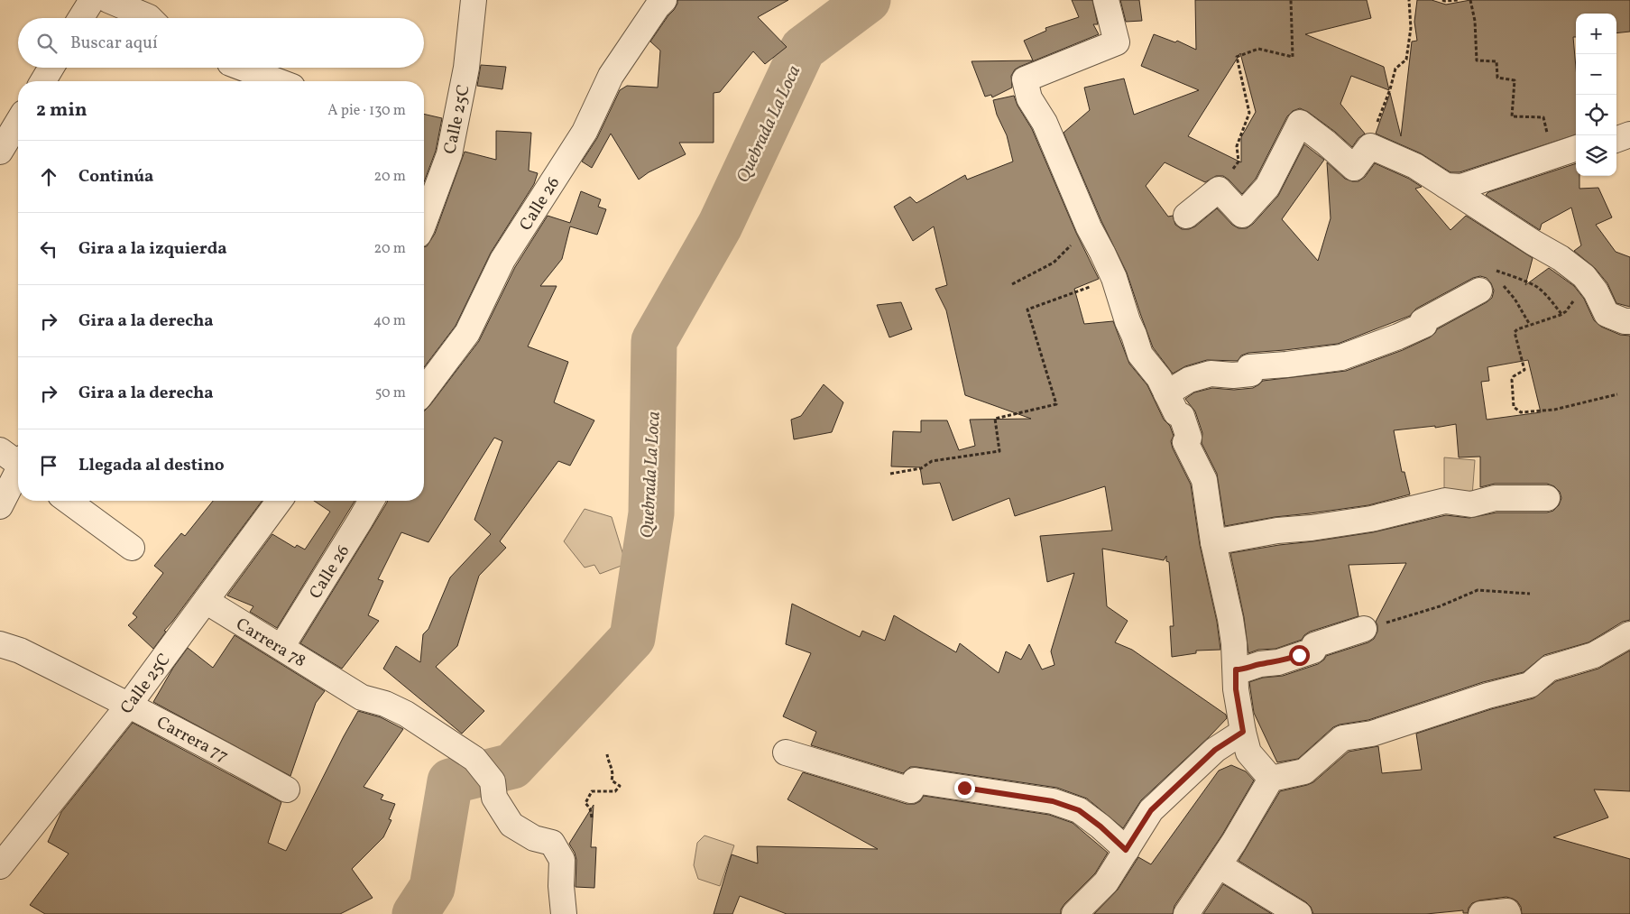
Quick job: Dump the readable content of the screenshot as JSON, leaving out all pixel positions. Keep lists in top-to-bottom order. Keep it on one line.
{"streets":{"street":["Calle 25C","Calle 26","Carrera 78","Carrera 77"]},"crossings":[["Calle 25C","Carrera 78"],["Calle 25C","Carrera 77"],["Calle 26","Carrera 78"]],"water":["Quebrada La Loca"],"page":{"map_buttons":["+","−"],"search":"Buscar aquí","heading":["2 min","A pie · 130 m"],"list":[["Continúa","20 m"],["Gira a la izquierda","20 m"],["Gira a la derecha","40 m"],["Gira a la derecha","50 m"],"Llegada al destino"]}}
